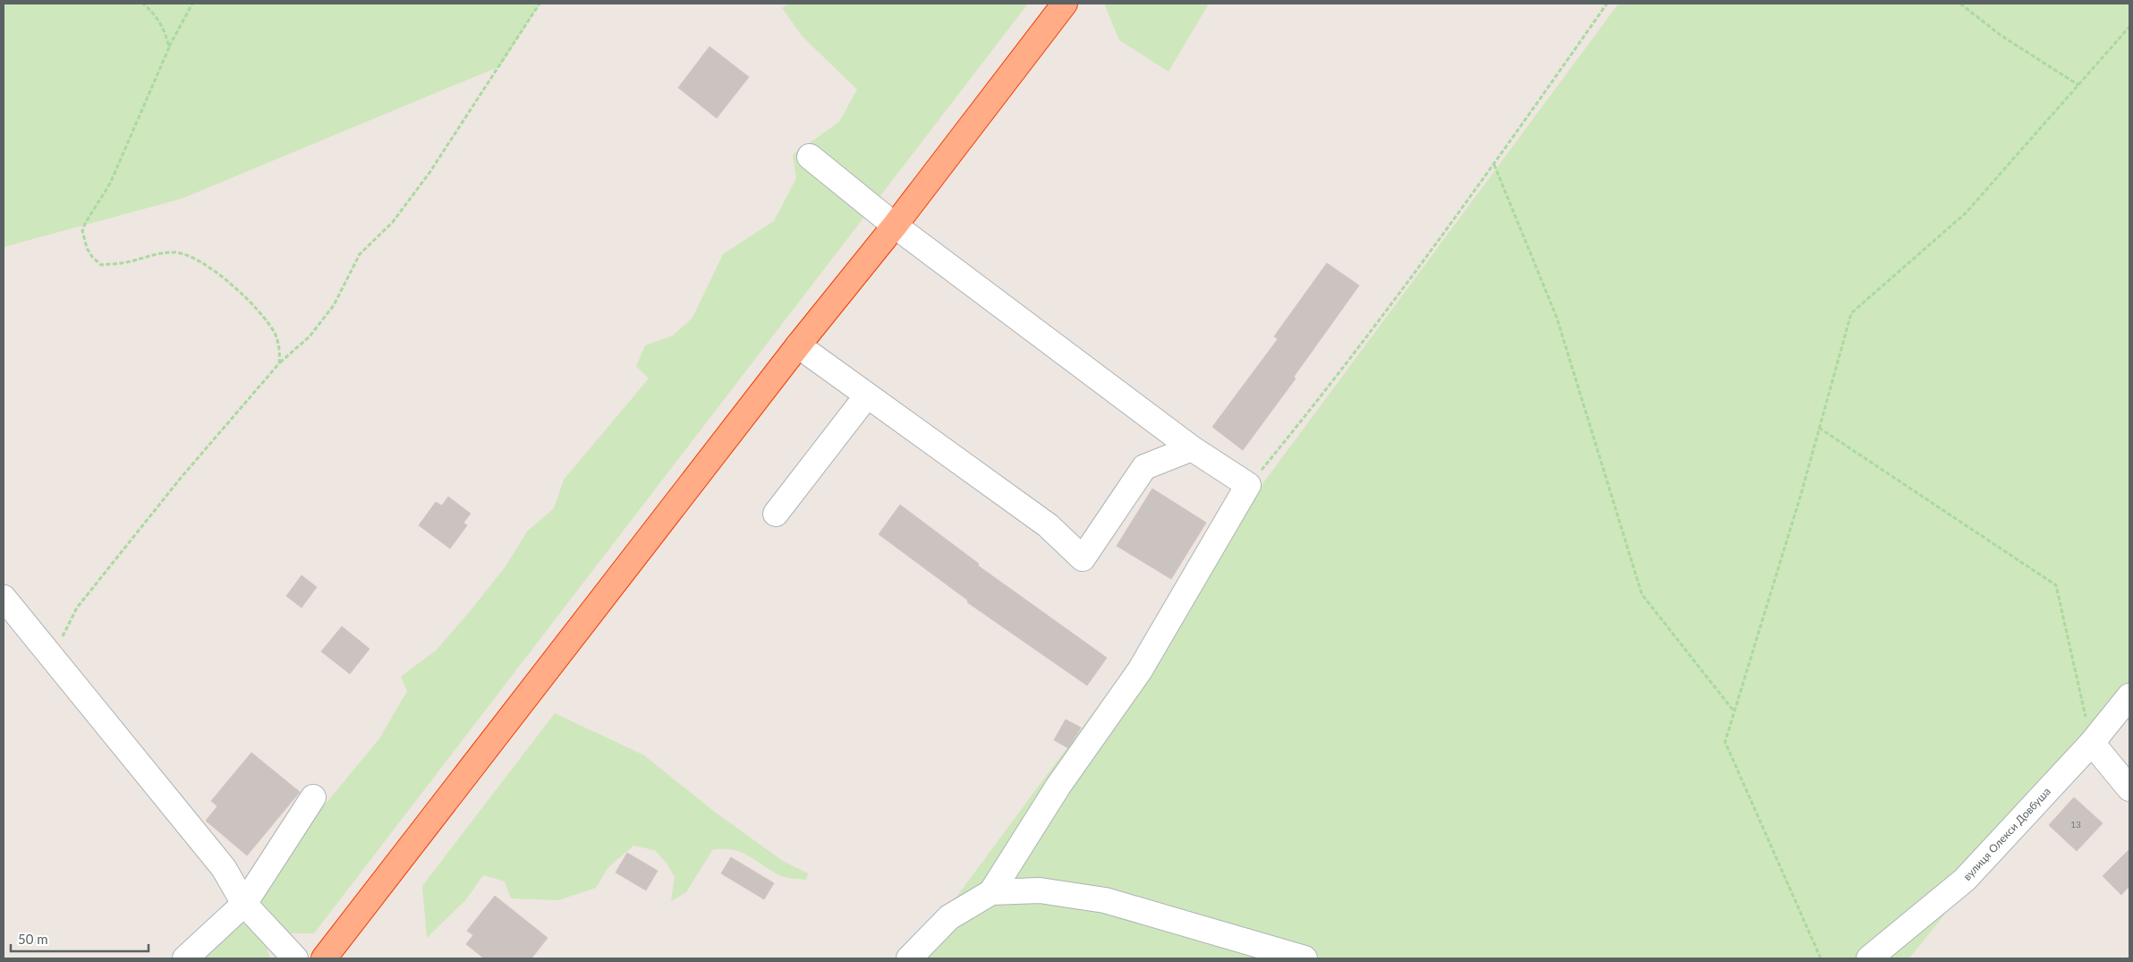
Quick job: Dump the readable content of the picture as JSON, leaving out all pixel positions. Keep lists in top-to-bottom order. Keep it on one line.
{"streets":{"street":["вулиця Олекси Довбуша"]},"house_numbers":["13"],"scale_bar":"50 m"}
